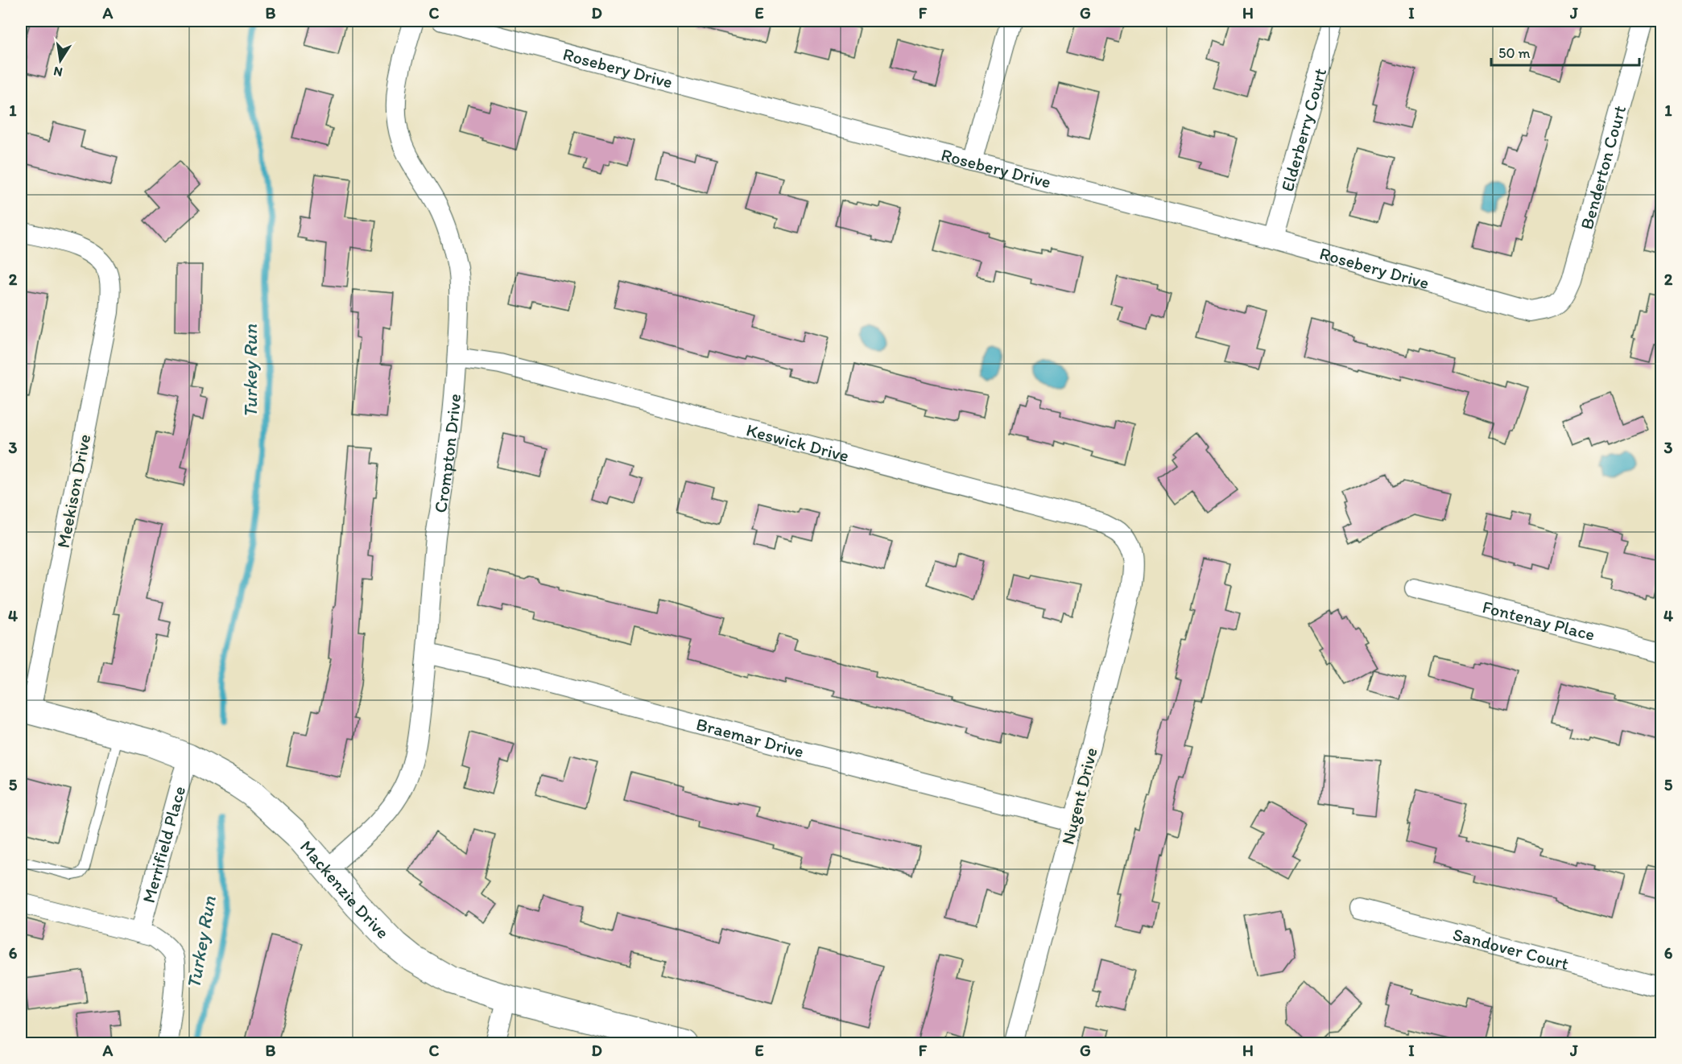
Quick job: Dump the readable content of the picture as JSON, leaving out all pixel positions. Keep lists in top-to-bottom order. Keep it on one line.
{"streets":{"street":["Rosebery Drive","Elderberry Court","Benderton Court","Keswick Drive","Crompton Drive","Meekison Drive","Fontenay Place","Braemar Drive","Nugent Drive","Merrifield Place","Mackenzie Drive","Sandover Court"]},"crossings":[["Rosebery Drive","Elderberry Court"],["Rosebery Drive","Benderton Court"],["Keswick Drive","Crompton Drive"],["Keswick Drive","Nugent Drive"],["Crompton Drive","Braemar Drive"],["Crompton Drive","Mackenzie Drive"],["Meekison Drive","Mackenzie Drive"],["Braemar Drive","Nugent Drive"],["Merrifield Place","Mackenzie Drive"]],"water":["Turkey Run"],"scale_bar":"50 m","north":"bottom","grid":{"columns":["A","B","C","D","E","F","G","H","I","J"],"rows":["1","2","3","4","5","6"]}}
